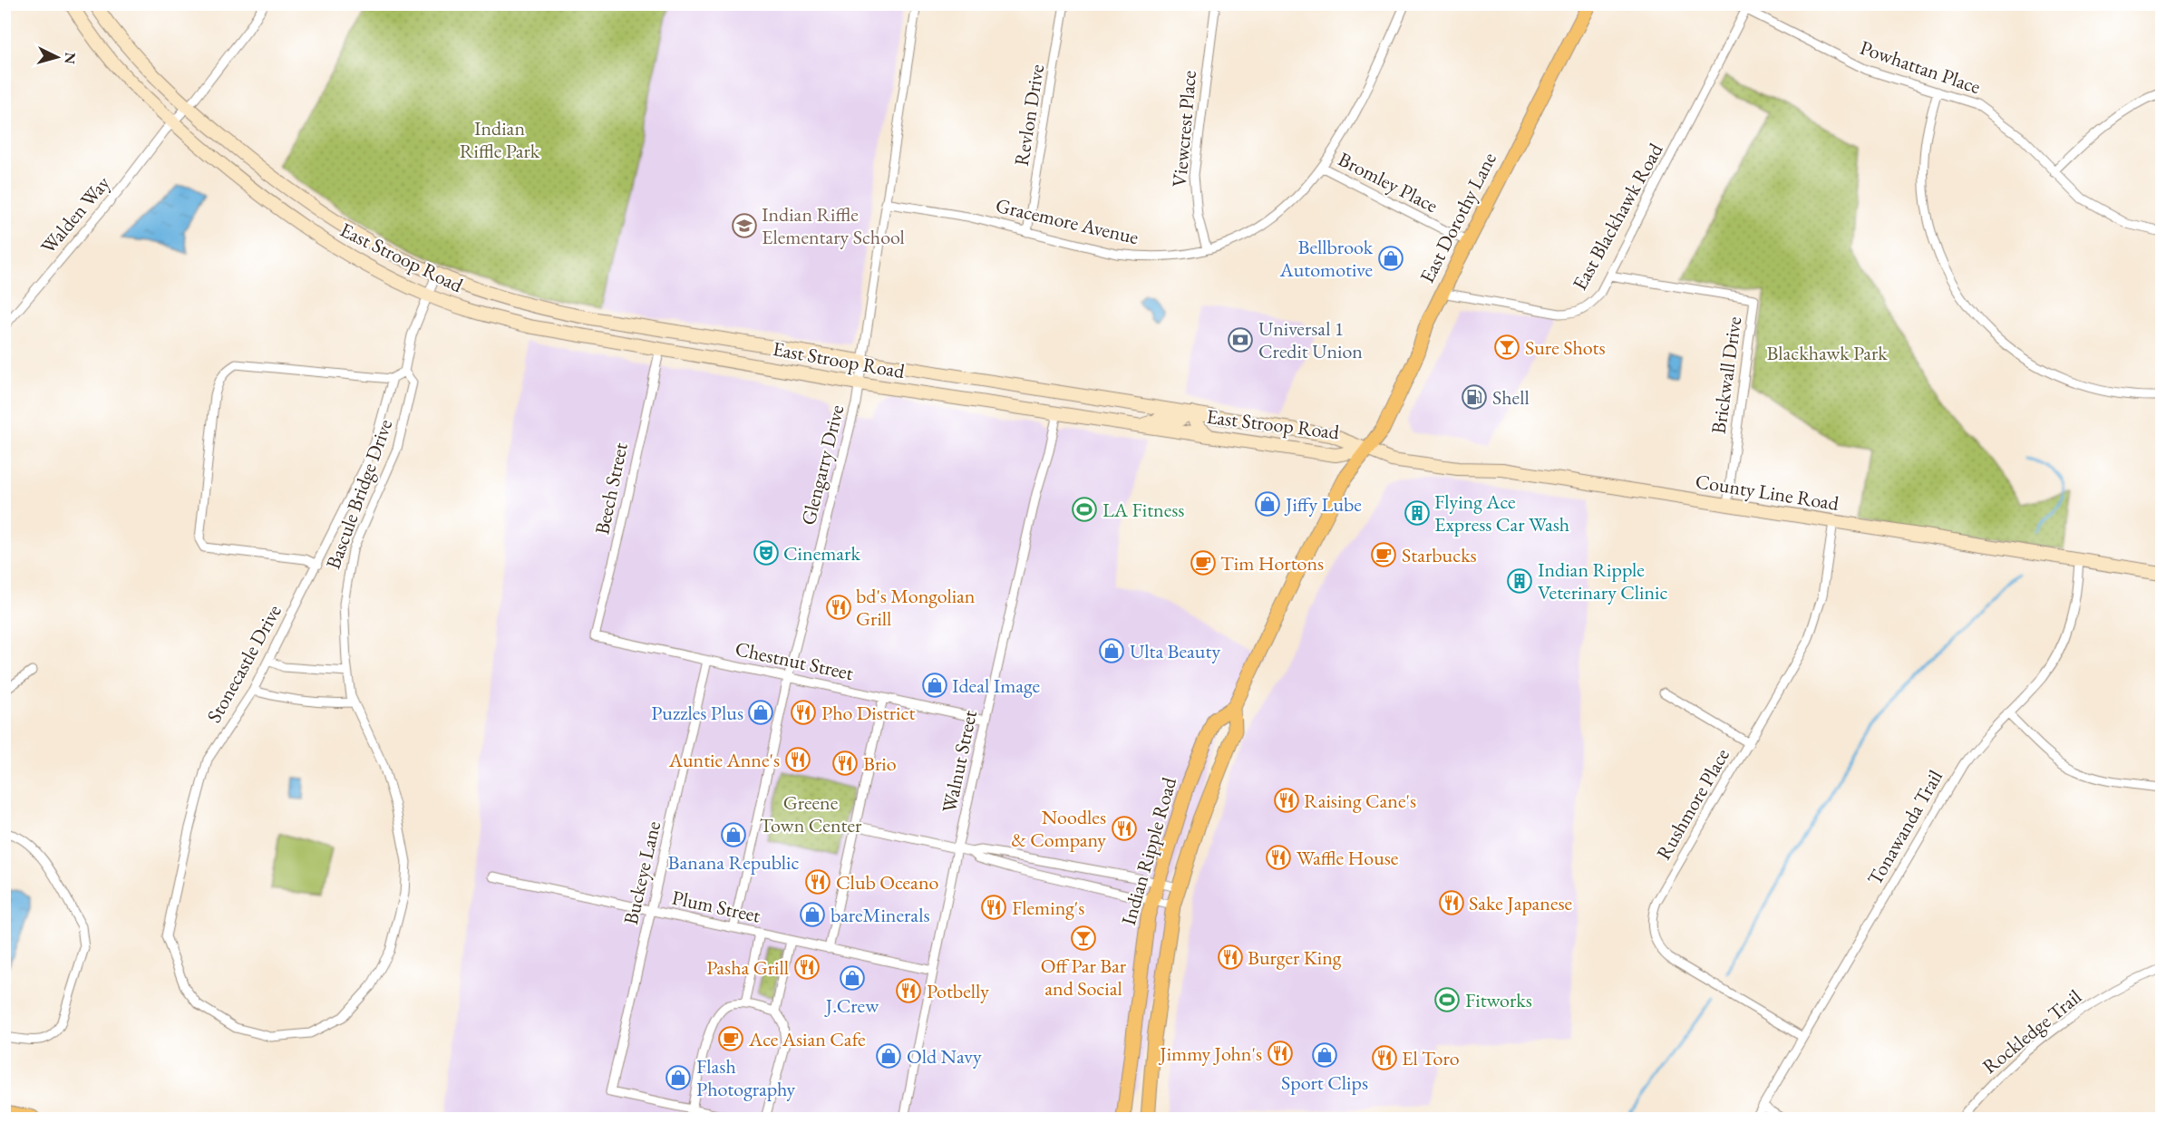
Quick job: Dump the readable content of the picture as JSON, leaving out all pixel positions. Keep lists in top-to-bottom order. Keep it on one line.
{"streets":{"main road":["East Dorothy Lane","East Stroop Road","County Line Road","Indian Ripple Road"],"street":["Powhattan Place","Revlon Drive","Viewcrest Place","Bromley Place","Walden Way","East Blackhawk Road","Gracemore Avenue","Brickwall Drive","Glengarry Drive","Beech Street","Bascule Bridge Drive","Chestnut Street","Stonecastle Drive","Walnut Street","Rushmore Place","Tonawanda Trail","Buckeye Lane","Plum Street","Rockledge Trail"]},"crossings":[["Powhattan Place","East Blackhawk Road"],["Revlon Drive","Gracemore Avenue"],["Viewcrest Place","Gracemore Avenue"],["Bromley Place","East Dorothy Lane"],["Bromley Place","Gracemore Avenue"],["Walden Way","East Stroop Road"],["East Blackhawk Road","East Dorothy Lane"],["East Blackhawk Road","Brickwall Drive"],["East Dorothy Lane","East Stroop Road"],["East Dorothy Lane","County Line Road"],["East Dorothy Lane","Indian Ripple Road"],["Gracemore Avenue","Glengarry Drive"],["East Stroop Road","Glengarry Drive"],["East Stroop Road","Beech Street"],["East Stroop Road","County Line Road"],["East Stroop Road","Walnut Street"],["East Stroop Road","Indian Ripple Road"],["Brickwall Drive","County Line Road"],["Glengarry Drive","Chestnut Street"],["Glengarry Drive","Plum Street"],["Beech Street","Chestnut Street"],["County Line Road","Rushmore Place"],["County Line Road","Tonawanda Trail"],["County Line Road","Indian Ripple Road"],["Bascule Bridge Drive","Stonecastle Drive"],["Chestnut Street","Walnut Street"],["Chestnut Street","Buckeye Lane"],["Walnut Street","Plum Street"],["Rushmore Place","Tonawanda Trail"],["Buckeye Lane","Plum Street"]],"parks":["Indian Riffle Park","Blackhawk Park","Greene Town Center"],"places":{"school or university":["Indian Riffle Elementary School"],"shop":["Bellbrook Automotive","Jiffy Lube","Ulta Beauty","Ideal Image","Puzzles Plus","Banana Republic","bareMinerals","J.Crew","Sport Clips","Old Navy","Flash Photography"],"bank":["Universal 1 Credit Union"],"bar":["Sure Shots","Off Par Bar and Social"],"fuel station":["Shell"],"sports":["LA Fitness","Fitworks"],"building":["Flying Ace Express Car Wash","Indian Ripple Veterinary Clinic"],"theatre":["Cinemark"],"cafe":["Starbucks","Tim Hortons","Ace Asian Cafe"],"restaurant":["bd's Mongolian Grill","Pho District","Auntie Anne's","Brio","Raising Cane's","Noodles & Company","Waffle House","Club Oceano","Sake Japanese","Fleming's","Burger King","Pasha Grill","Potbelly","Jimmy John's","El Toro"]},"north":"right"}
